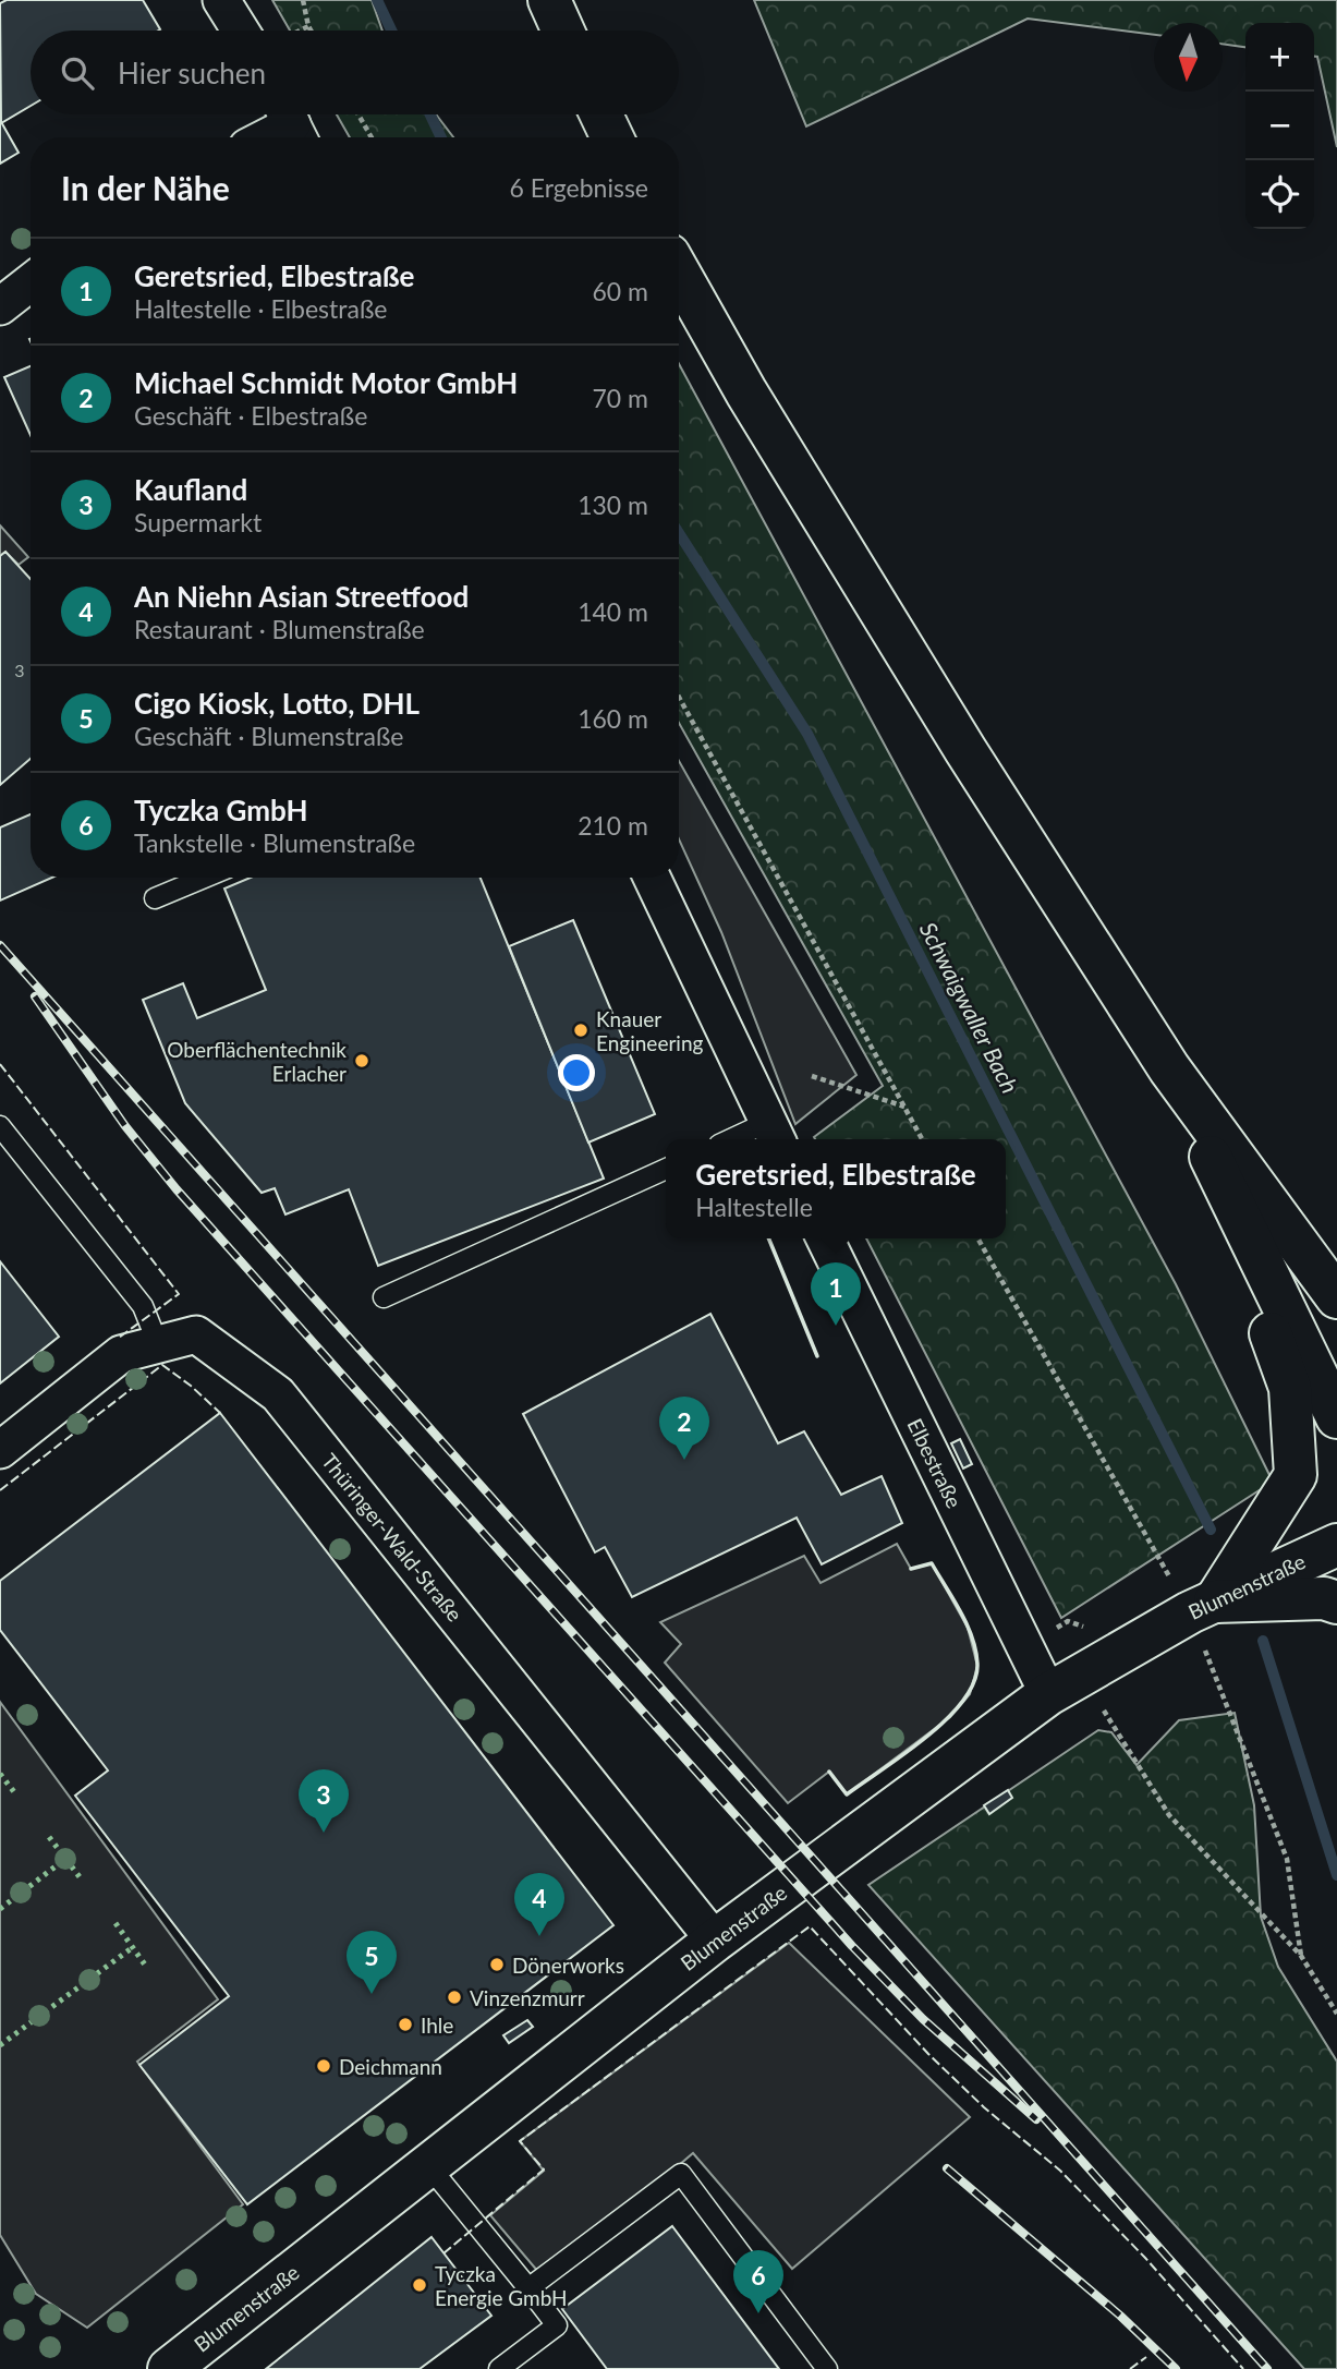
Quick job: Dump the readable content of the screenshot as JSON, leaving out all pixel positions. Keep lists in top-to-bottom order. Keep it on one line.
{"streets":{"main road":["Blumenstraße"],"street":["Elbestraße","Thüringer-Wald-Straße"]},"crossings":[["Elbestraße","Blumenstraße"],["Thüringer-Wald-Straße","Blumenstraße"]],"water":["Schwaigwaller Bach"],"places":["Knauer Engineering","Oberflächentechnik Erlacher","Dönerworks","Vinzenzmurr","Ihle","Deichmann","Tyczka Energie GmbH"],"house_numbers":["3"],"north":"bottom","page":{"map_buttons":["+","−"],"search":"Hier suchen","heading":["In der Nähe","6 Ergebnisse"],"list":[{"mark":"1","name":"Geretsried, Elbestraße","note":"Haltestelle · Elbestraße","value":"60 m"},{"mark":"2","name":"Michael Schmidt Motor GmbH","note":"Geschäft · Elbestraße","value":"70 m"},{"mark":"3","name":"Kaufland","note":"Supermarkt","value":"130 m"},{"mark":"4","name":"An Niehn Asian Streetfood","note":"Restaurant · Blumenstraße","value":"140 m"},{"mark":"5","name":"Cigo Kiosk, Lotto, DHL","note":"Geschäft · Blumenstraße","value":"160 m"},{"mark":"6","name":"Tyczka GmbH","note":"Tankstelle · Blumenstraße","value":"210 m"}],"popup":["Geretsried, Elbestraße","Haltestelle"],"pins":["1","2","3","4","5","6"]}}
